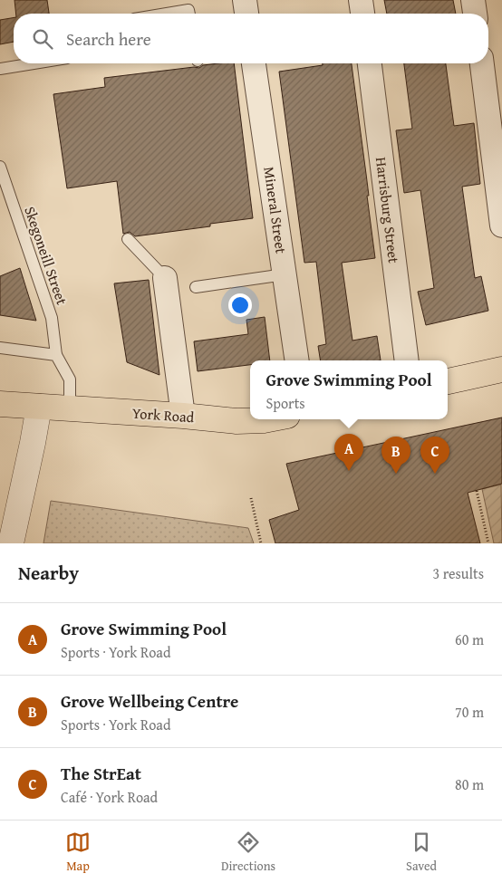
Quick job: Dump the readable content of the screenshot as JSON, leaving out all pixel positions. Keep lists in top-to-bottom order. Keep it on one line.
{"streets":{"main road":["York Road"],"street":["Mineral Street","Harrisburg Street"],"lane":["Skegoneill Street"]},"page":{"search":"Search here","popup":["Grove Swimming Pool","Sports"],"pins":["A","B","C"],"heading":["Nearby","3 results"],"list":[{"mark":"A","name":"Grove Swimming Pool","note":"Sports · York Road","value":"60 m"},{"mark":"B","name":"Grove Wellbeing Centre","note":"Sports · York Road","value":"70 m"},{"mark":"C","name":"The StrEat","note":"Café · York Road","value":"80 m"}],"nav":["Map","Directions","Saved"]}}
